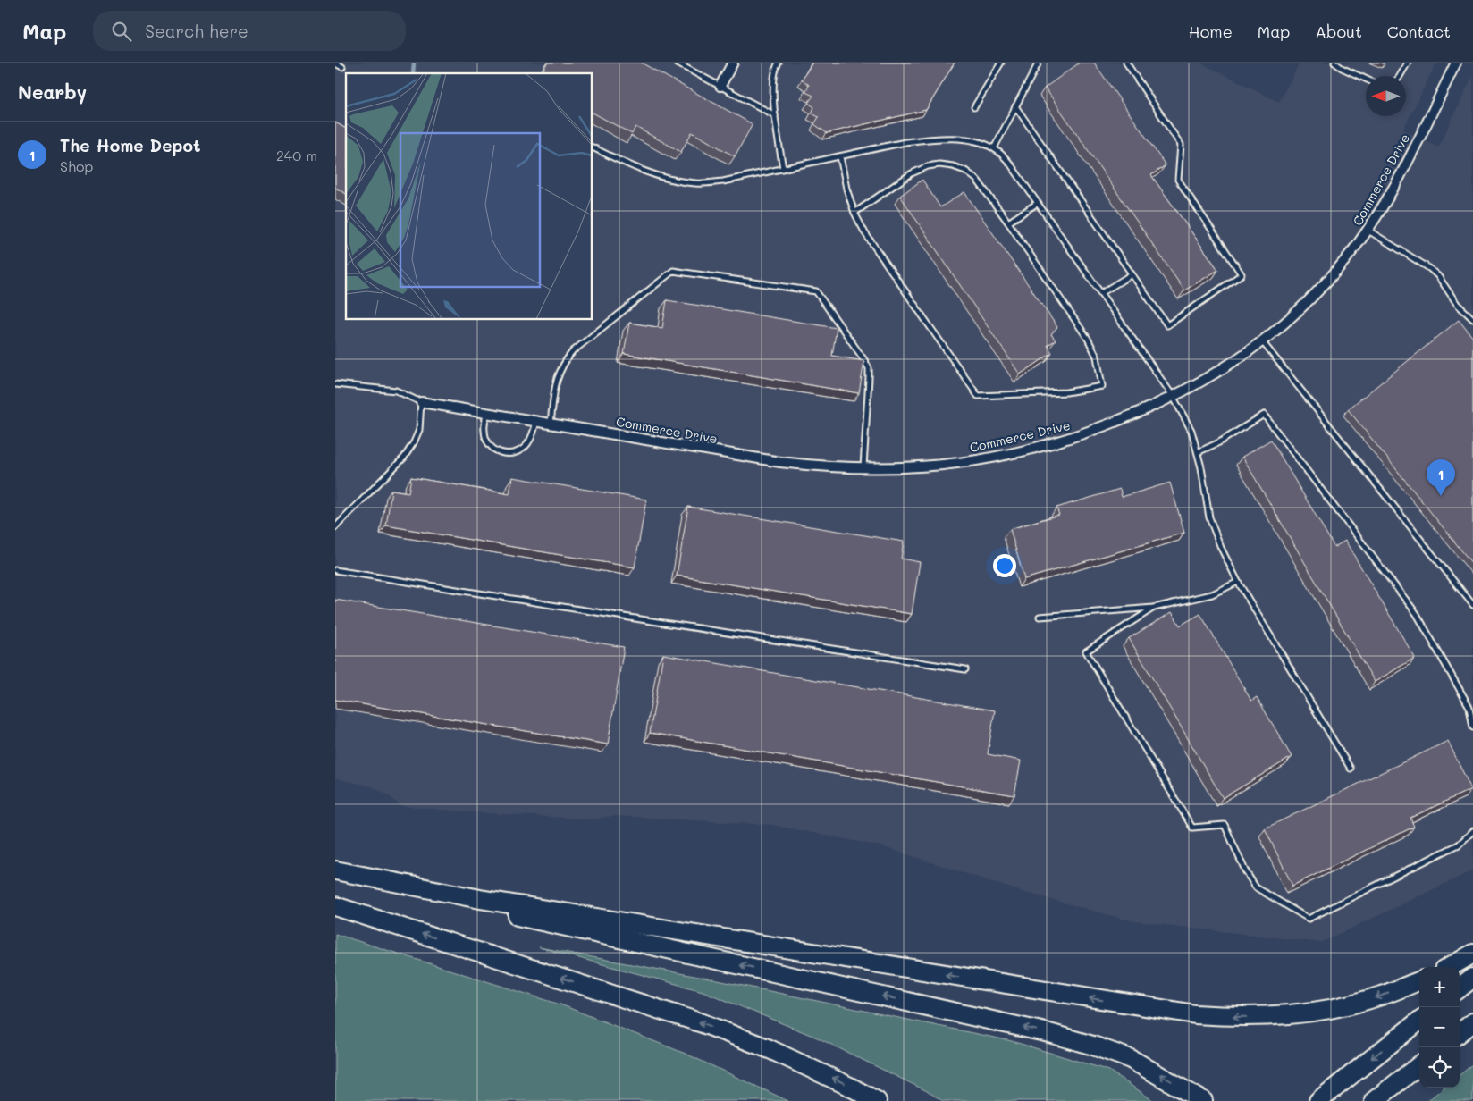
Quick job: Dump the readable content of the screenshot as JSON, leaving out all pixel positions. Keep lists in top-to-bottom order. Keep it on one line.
{"streets":{"street":["Commerce Drive"]},"north":"left","page":{"header":"Map","search":"Search here","nav":["Home","Map","About","Contact"],"heading":"Nearby","list":[{"mark":"1","name":"The Home Depot","note":"Shop","value":"240 m"}],"pins":"1","map_buttons":["+","−"]}}
